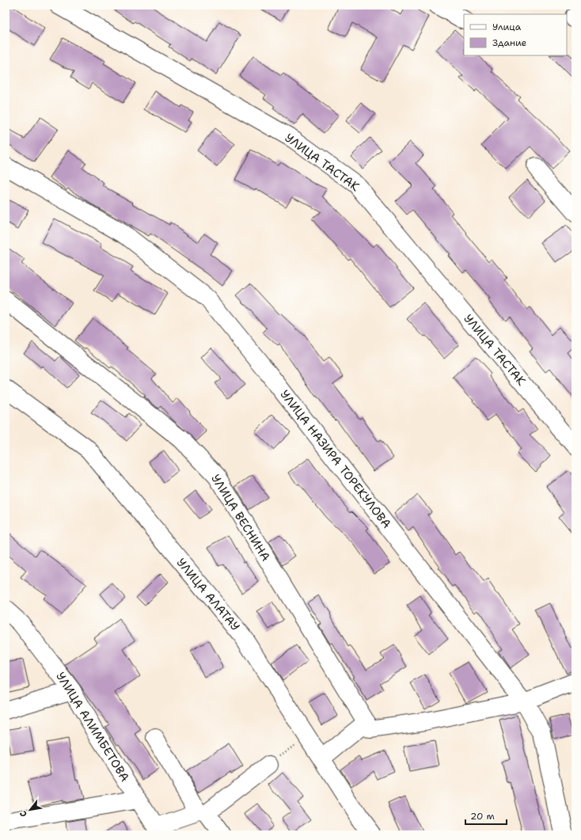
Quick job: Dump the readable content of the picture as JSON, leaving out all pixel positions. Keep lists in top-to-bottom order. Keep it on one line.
{"streets":{"street":["УЛИЦА ТАСТАК","УЛИЦА НАЗИРА ТОРЕКУЛОВА","УЛИЦА ВЕСНИНА","УЛИЦА АЛАТАУ","УЛИЦА АЛИМБЕТОВА"]},"legend":["Улица","Здание"],"scale_bar":"20 m","north":"bottom left"}
